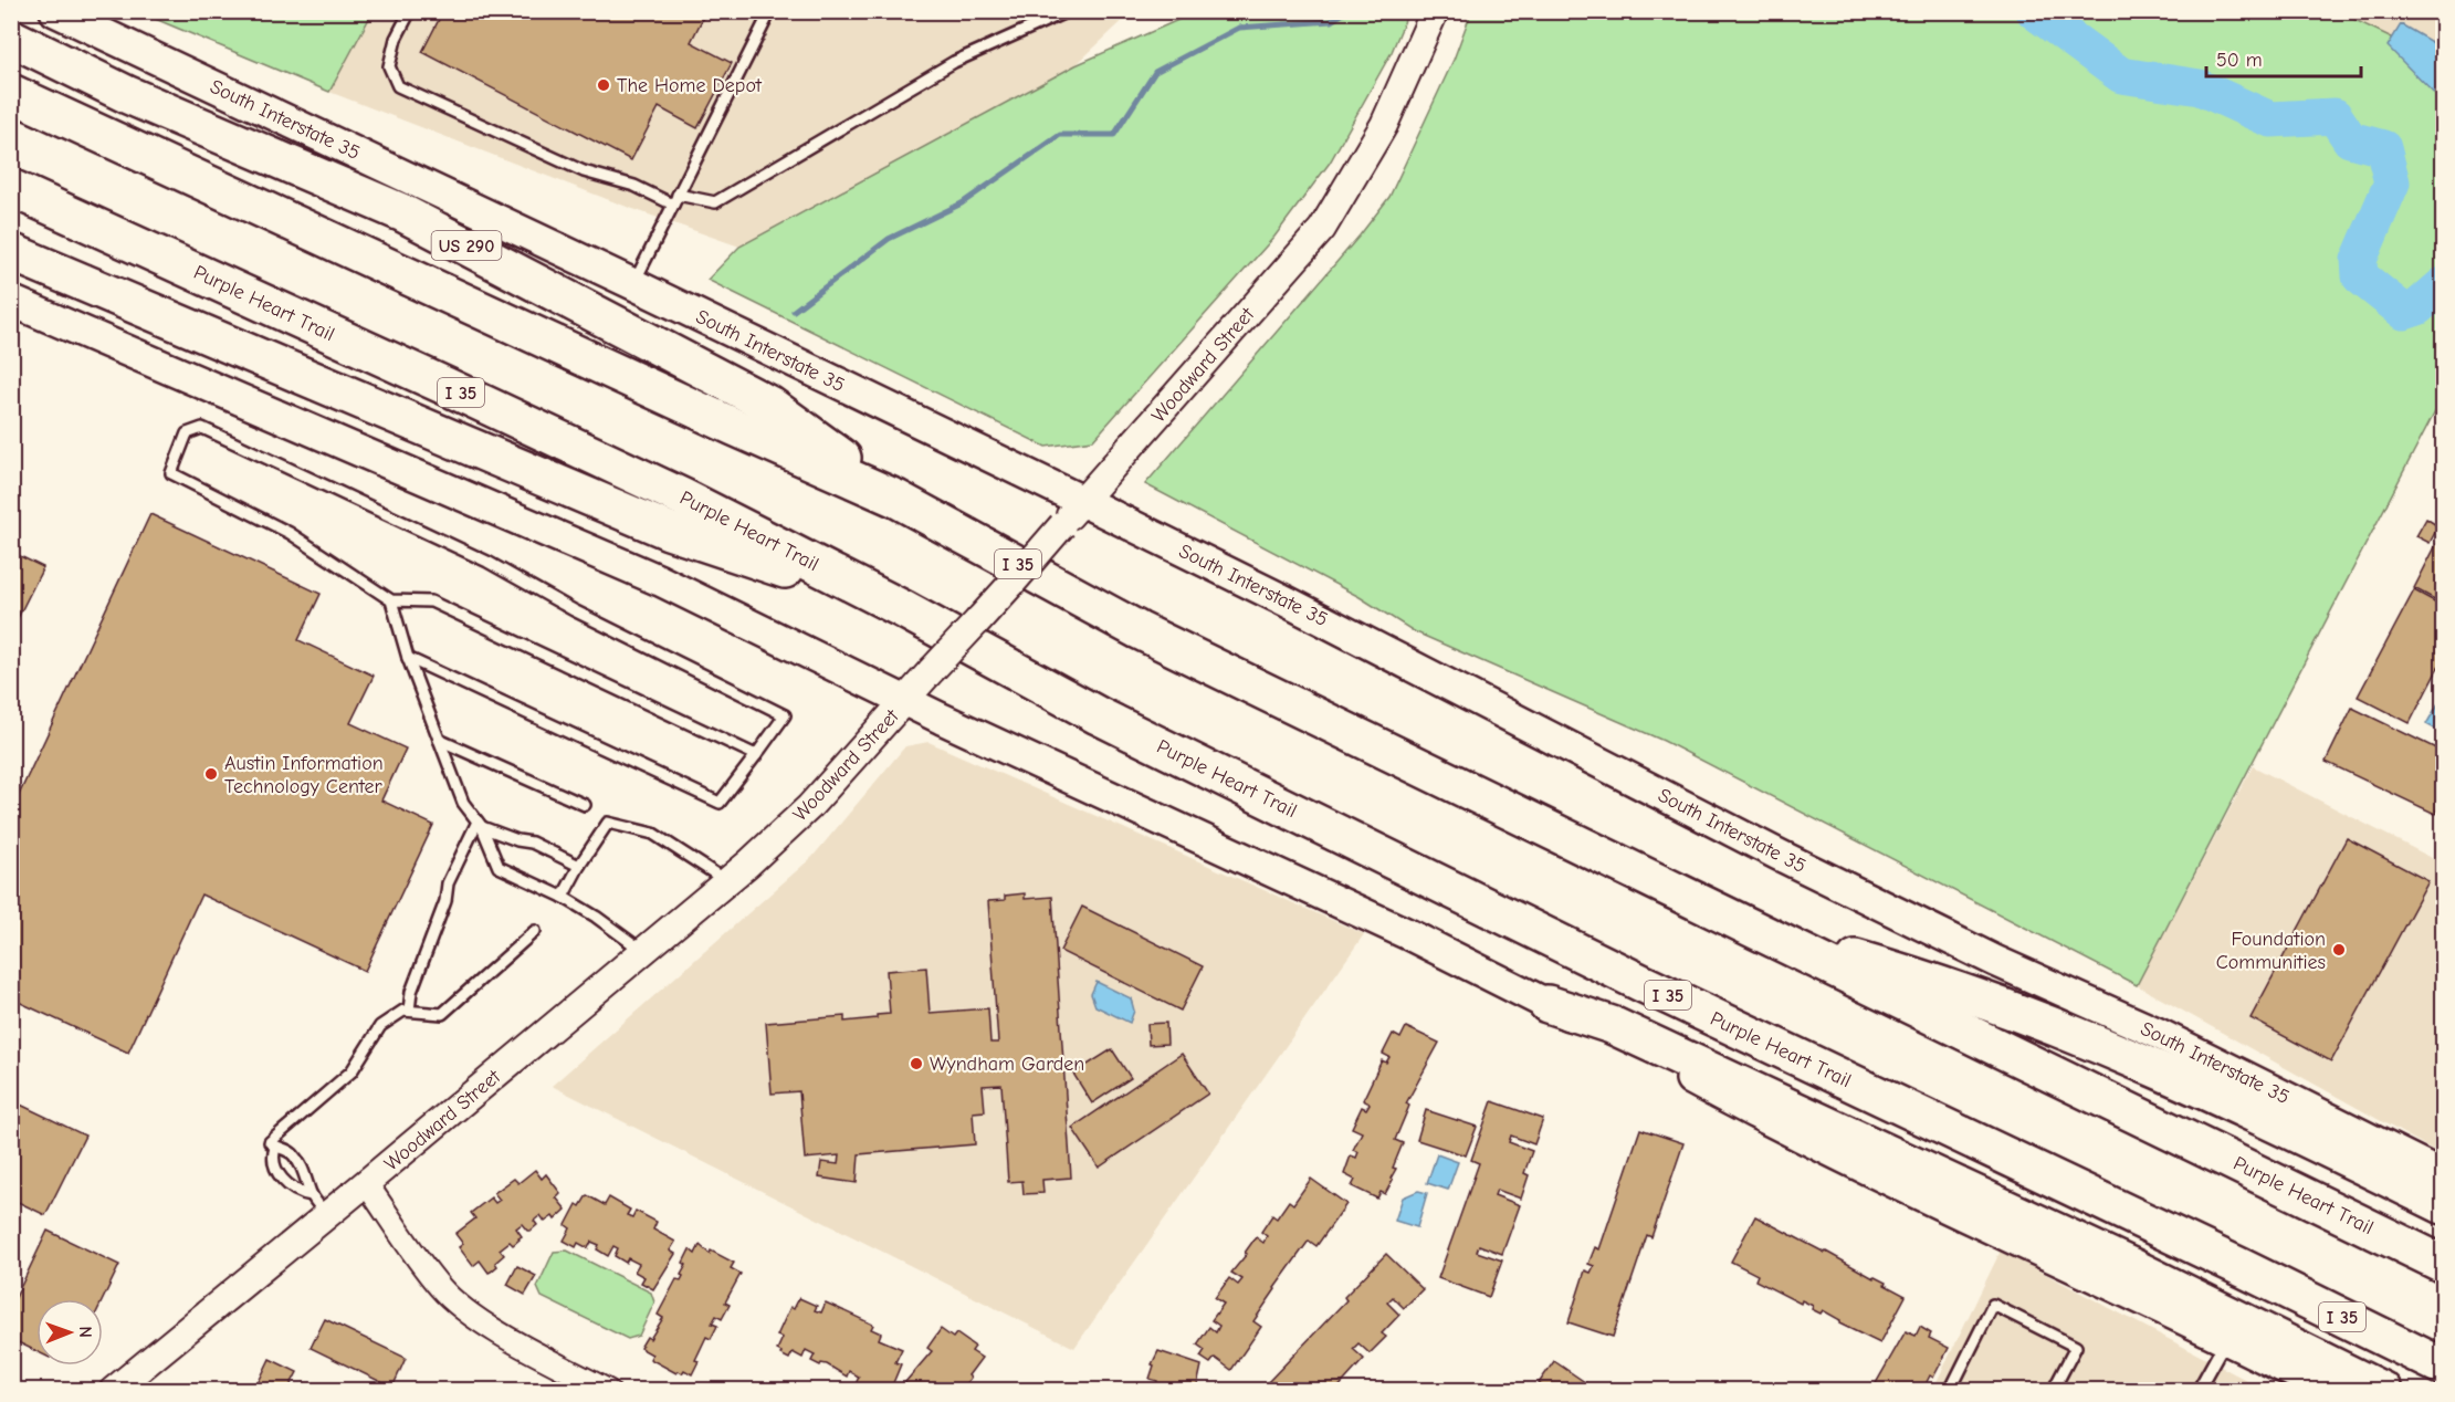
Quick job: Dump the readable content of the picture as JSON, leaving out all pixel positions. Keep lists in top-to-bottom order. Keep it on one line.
{"streets":{"highway":["US 290","Purple Heart Trail","I 35"],"main road":["South Interstate 35"],"street":["Woodward Street"]},"crossings":[["South Interstate 35","Woodward Street"],["US 290","Purple Heart Trail"]],"places":["The Home Depot","Austin Information Technology Center","Foundation Communities","Wyndham Garden"],"scale_bar":"50 m","north":"right"}
